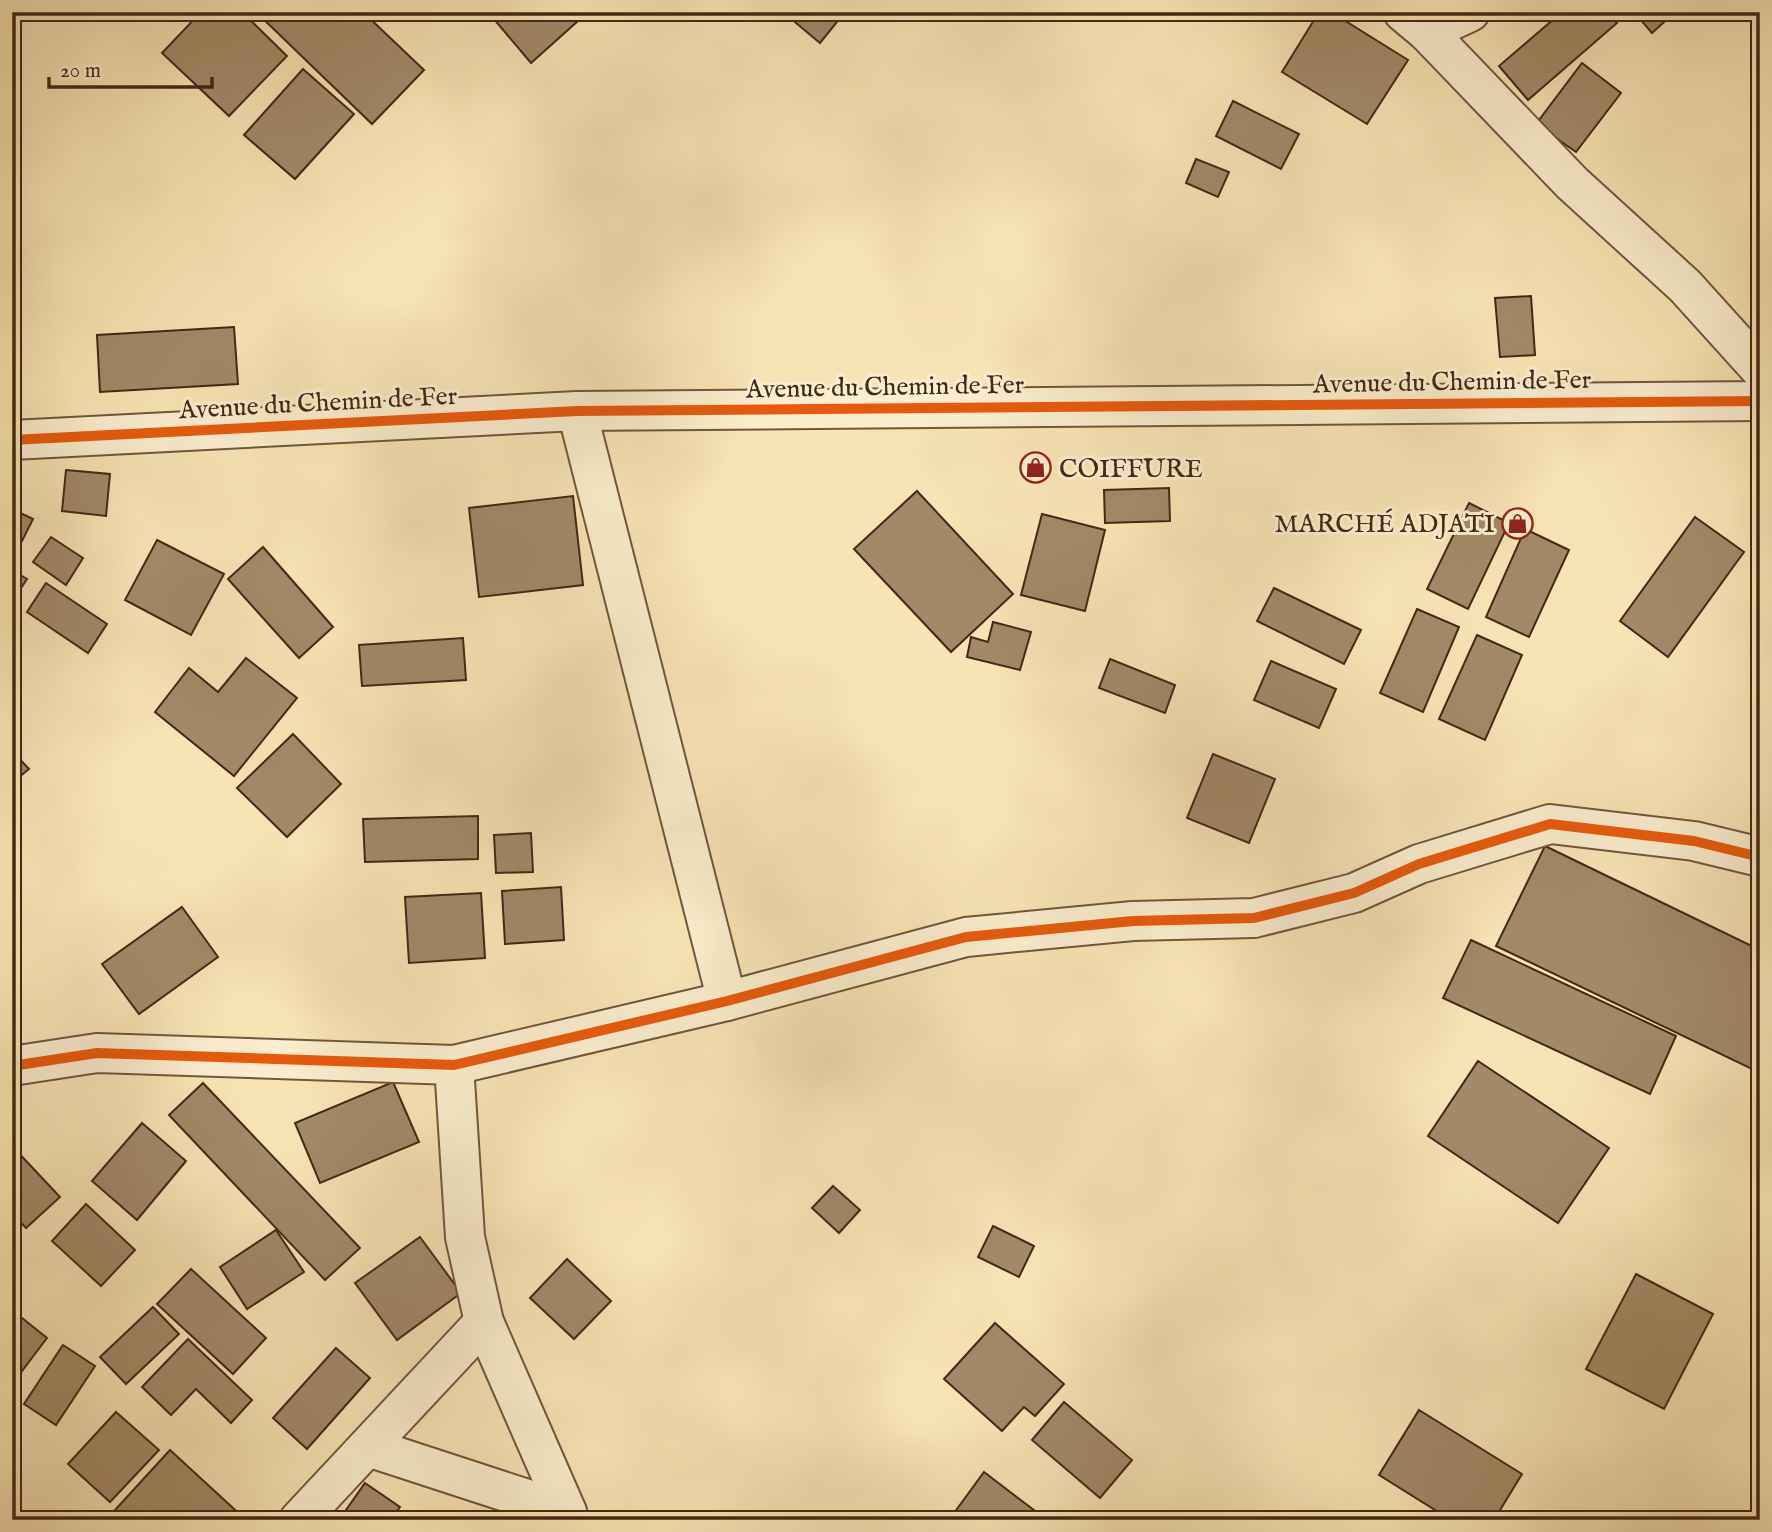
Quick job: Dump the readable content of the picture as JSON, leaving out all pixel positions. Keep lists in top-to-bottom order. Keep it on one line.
{"streets":{"street":["Avenue du Chemin de Fer"]},"places":{"shop":["COIFFURE","MARCHÉ ADJATI"]},"scale_bar":"20 m"}
